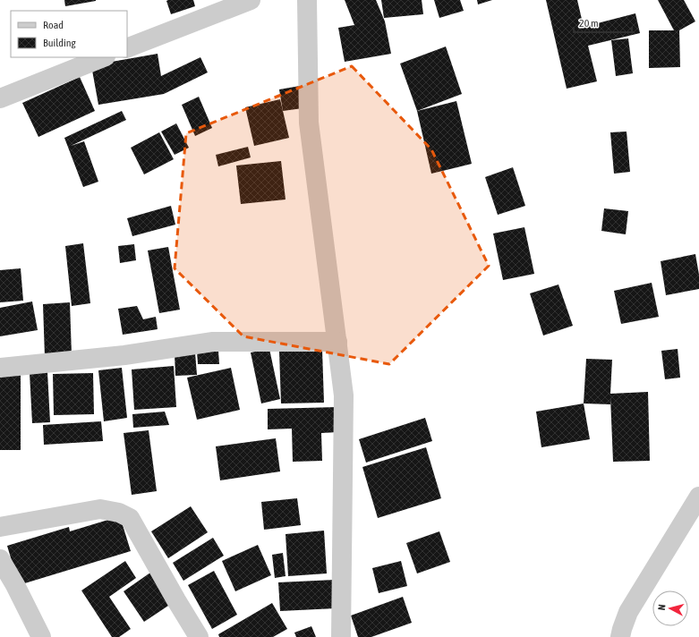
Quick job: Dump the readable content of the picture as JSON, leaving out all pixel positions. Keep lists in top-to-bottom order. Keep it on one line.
{"legend":["Road","Building"],"scale_bar":"20 m","north":"left"}
